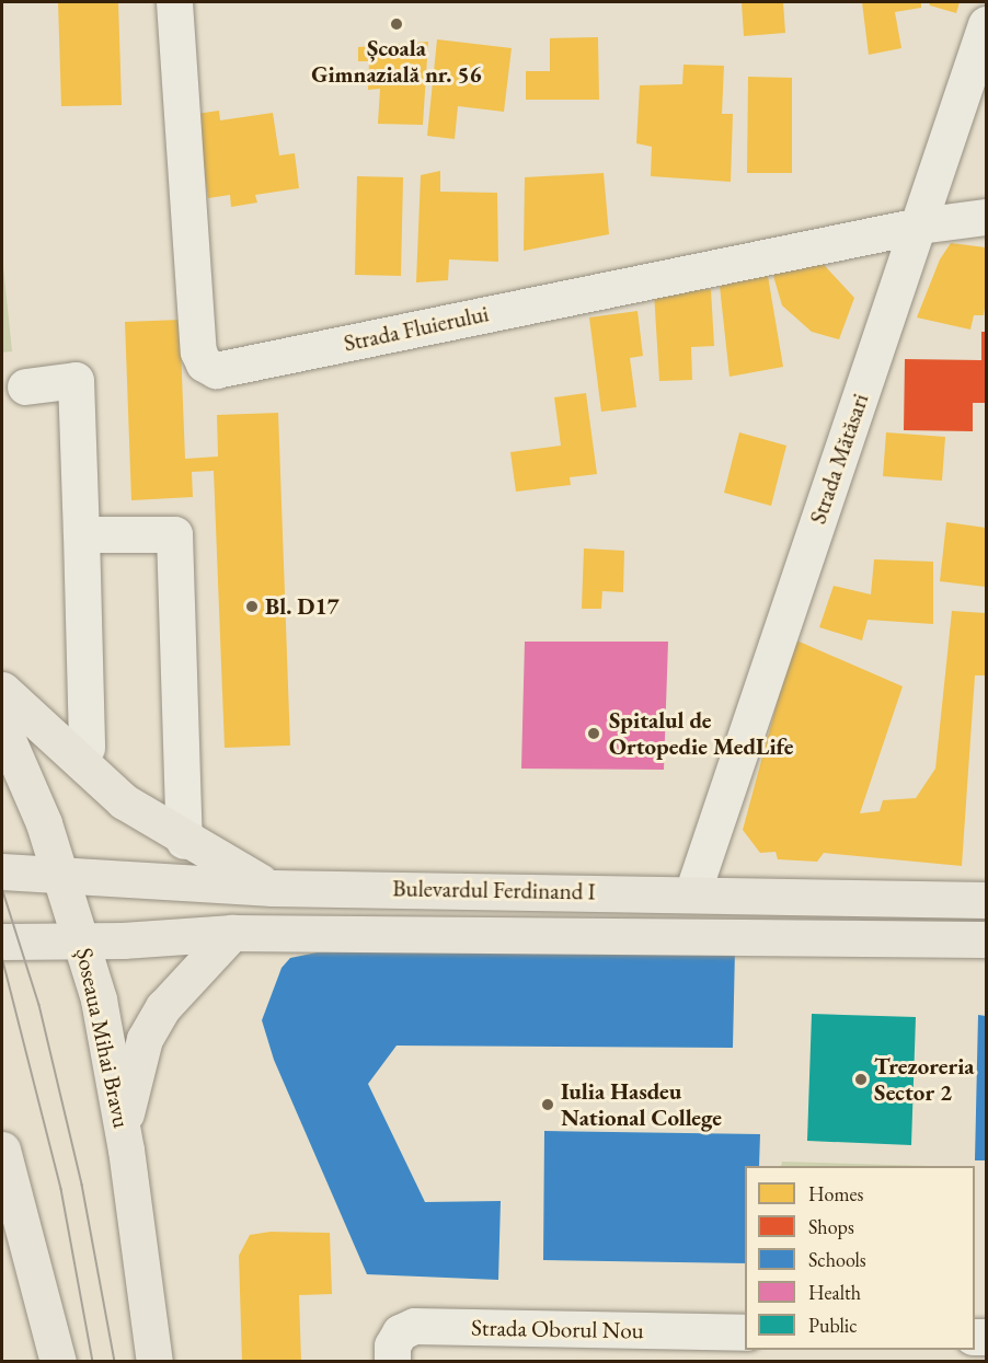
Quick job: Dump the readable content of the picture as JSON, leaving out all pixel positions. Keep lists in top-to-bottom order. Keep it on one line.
{"streets":{"main road":["Bulevardul Ferdinand I","Șoseaua Mihai Bravu"],"street":["Strada Fluierului","Strada Mătăsari","Strada Oborul Nou"]},"crossings":[["Strada Fluierului","Strada Mătăsari"],["Strada Mătăsari","Bulevardul Ferdinand I"],["Bulevardul Ferdinand I","Șoseaua Mihai Bravu"]],"places":["Școala Gimnazială nr. 56","Bl. D17","Spitalul de Ortopedie MedLife","Trezoreria Sector 2","Iulia Hasdeu National College"],"legend":["Homes","Shops","Schools","Health","Public"]}
